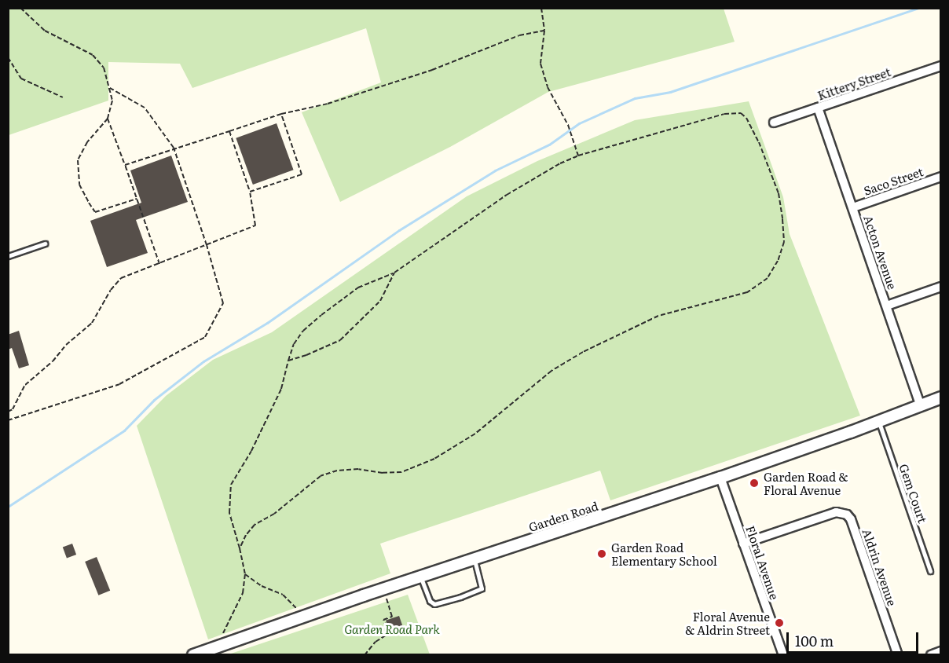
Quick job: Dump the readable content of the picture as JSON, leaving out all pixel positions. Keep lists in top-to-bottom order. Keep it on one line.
{"streets":{"street":["Kittery Street","Saco Street","Acton Avenue","Garden Road","Floral Avenue","Aldrin Avenue"],"lane":["Gem Court"]},"crossings":[["Kittery Street","Acton Avenue"],["Saco Street","Acton Avenue"],["Acton Avenue","Garden Road"],["Gem Court","Garden Road"],["Garden Road","Floral Avenue"],["Floral Avenue","Aldrin Avenue"]],"parks":["Garden Road Park"],"places":["Garden Road & Floral Avenue","Garden Road Elementary School","Floral Avenue & Aldrin Street"],"scale_bar":"100 m"}
